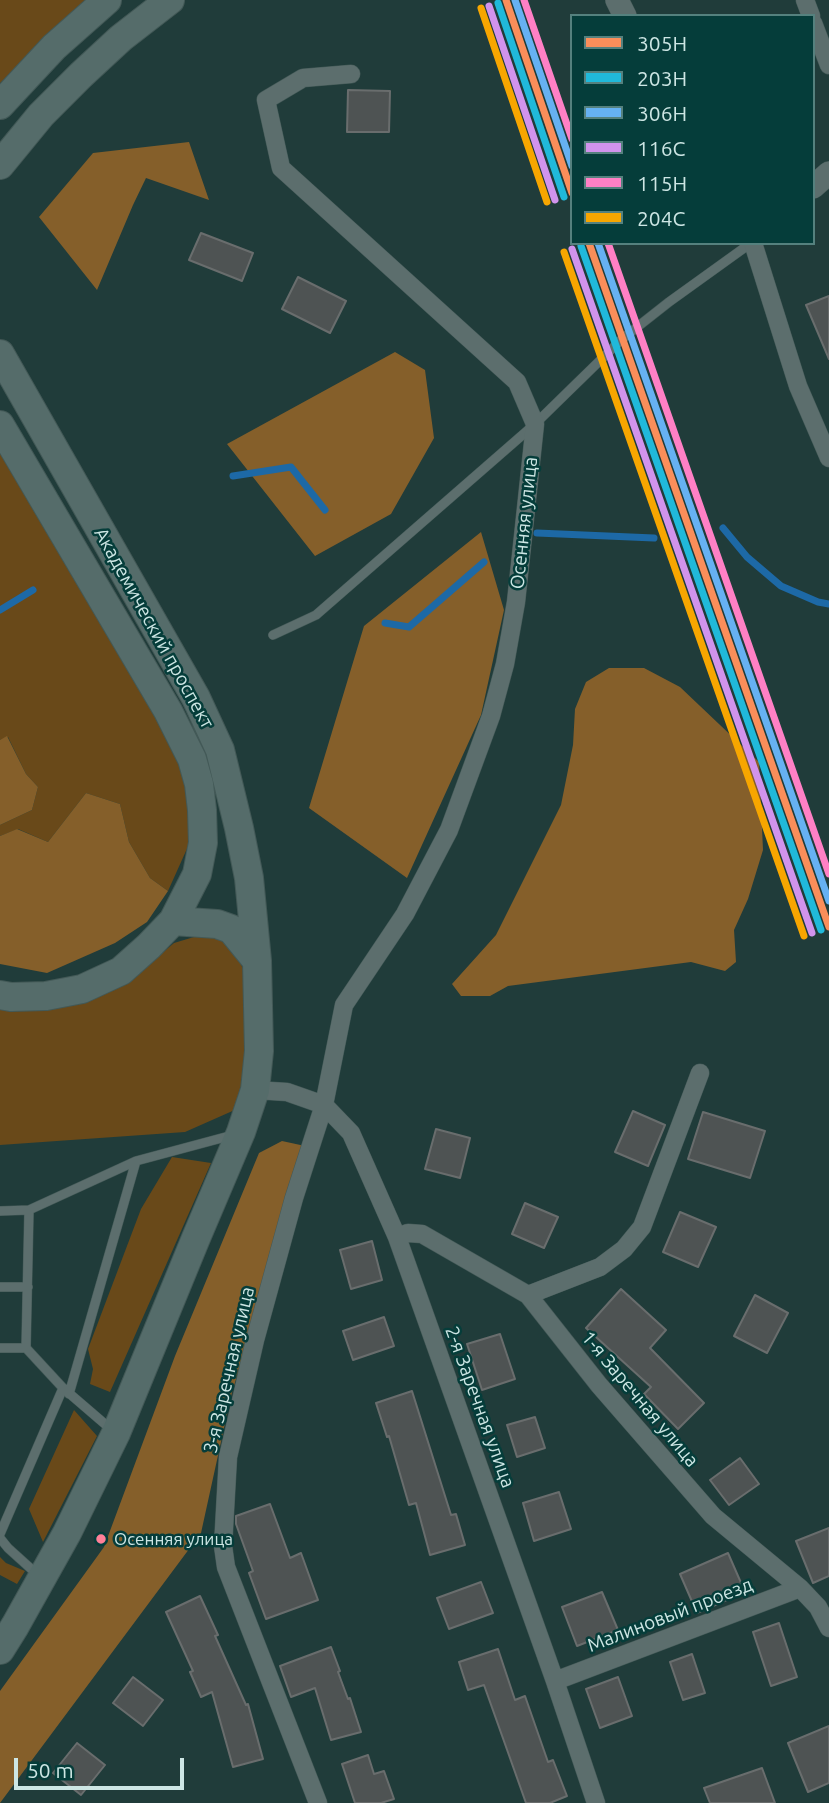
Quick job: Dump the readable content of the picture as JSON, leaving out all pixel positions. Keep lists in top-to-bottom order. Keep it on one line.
{"streets":{"main road":["Академический проспект"],"street":["Осенняя улица","3-я Заречная улица","1-я Заречная улица","2-я Заречная улица","Малиновый проезд"]},"crossings":[["Осенняя улица","3-я Заречная улица"],["Осенняя улица","2-я Заречная улица"],["Академический проспект","2-я Заречная улица"],["3-я Заречная улица","2-я Заречная улица"],["1-я Заречная улица","2-я Заречная улица"],["1-я Заречная улица","Малиновый проезд"],["2-я Заречная улица","Малиновый проезд"]],"places":["Осенняя улица"],"lines":["transit line 305Н","transit line 306Н","transit line 115Н","transit line 203Н","transit line 116С","transit line 204С"],"legend":["305Н","203Н","306Н","116С","115Н","204С"],"scale_bar":"50 m"}
